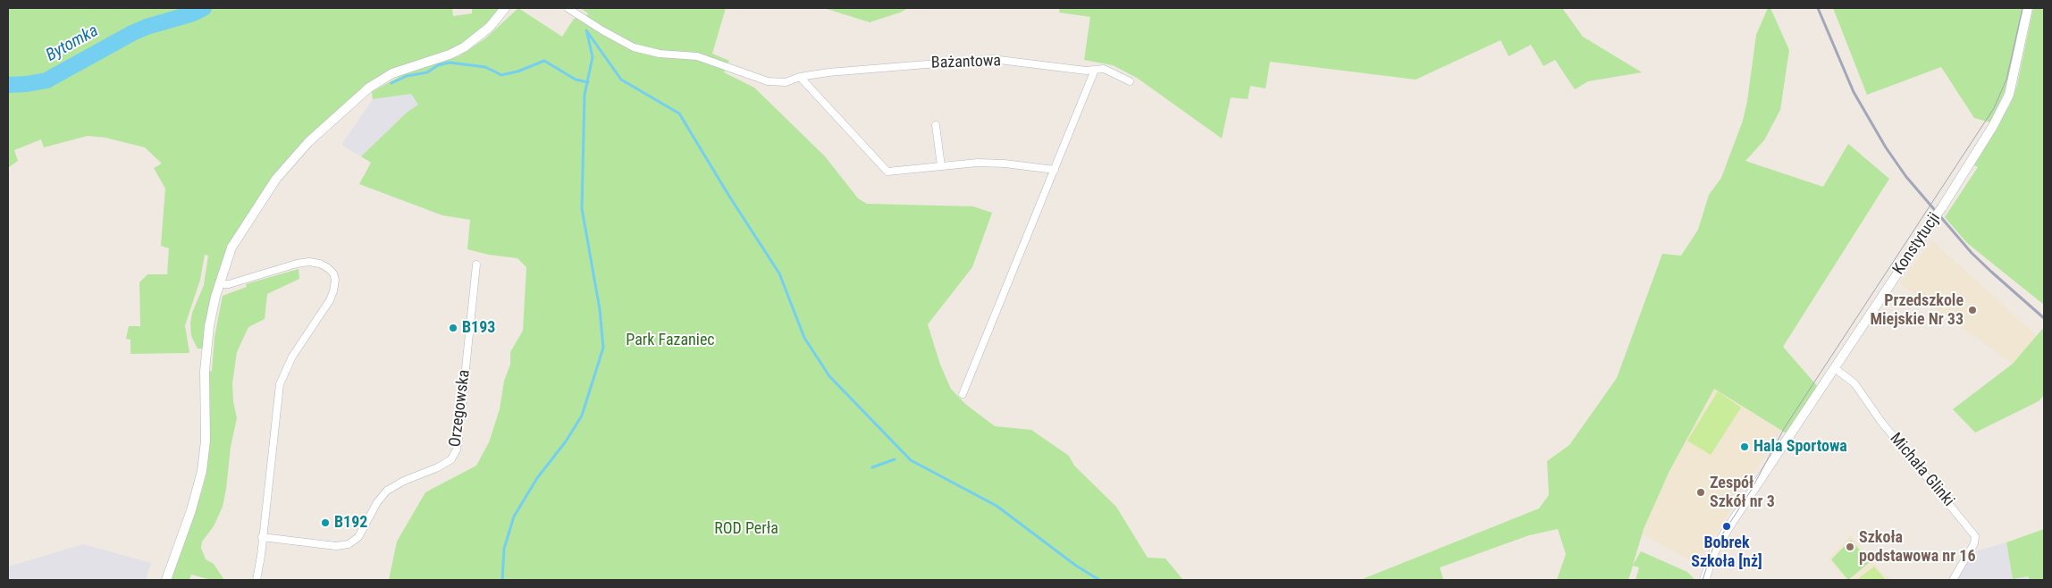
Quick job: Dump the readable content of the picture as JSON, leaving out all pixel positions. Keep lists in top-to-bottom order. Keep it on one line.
{"streets":{"street":["Bażantowa","Konstytucji","Orzegowska","Michała Glinki"]},"crossings":[["Konstytucji","Michała Glinki"]],"water":["Bytomka"],"parks":["Park Fazaniec","ROD Perła"],"places":["Przedszkole Miejskie Nr 33","B193","Hala Sportowa","Zespół Szkół nr 3","B192","Bobrek Szkoła [nż]","Szkoła podstawowa nr 16"]}
